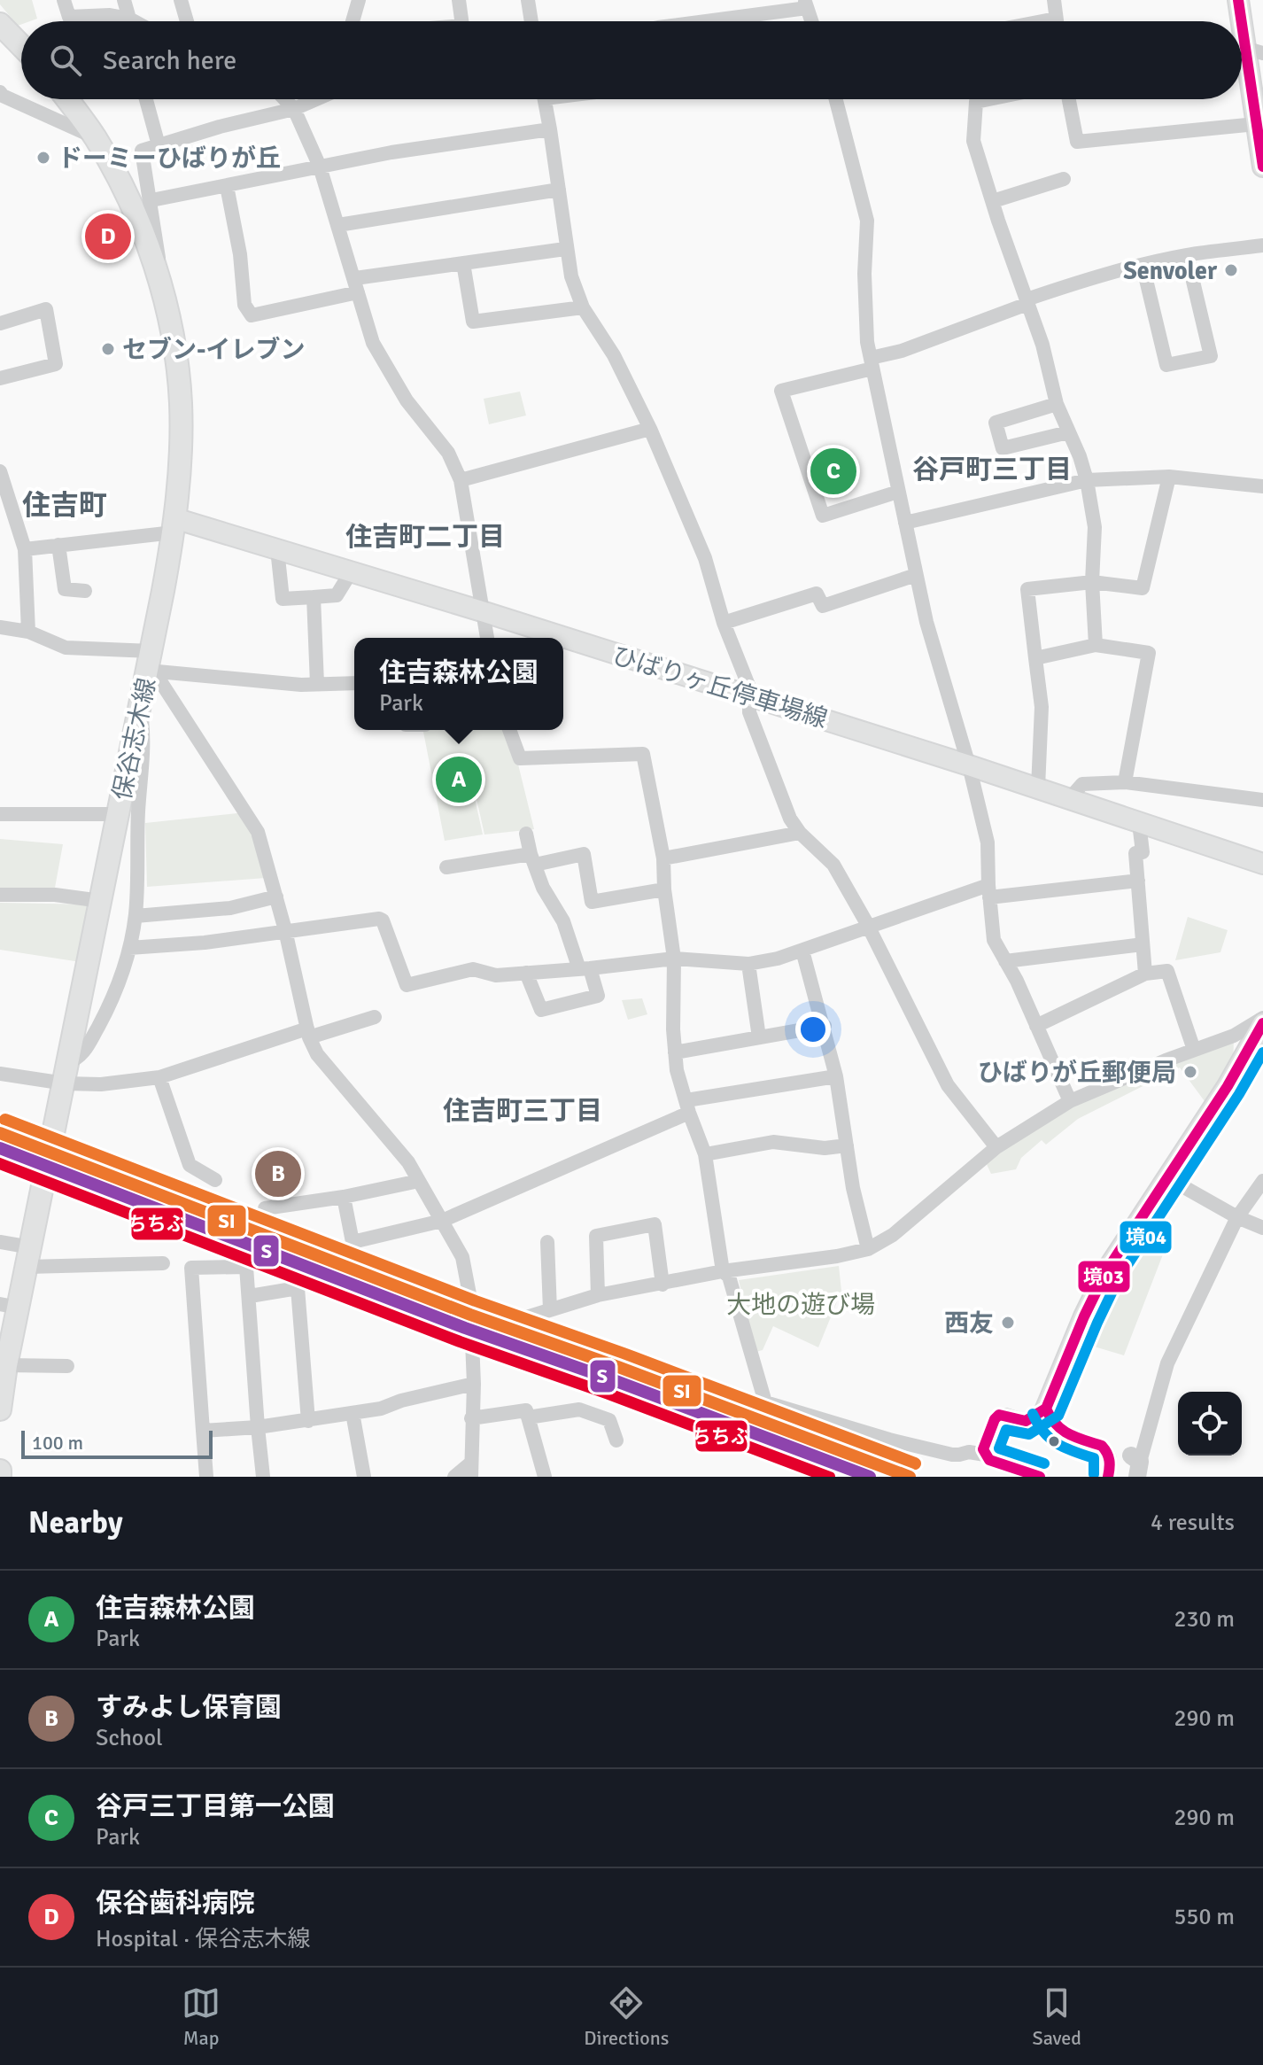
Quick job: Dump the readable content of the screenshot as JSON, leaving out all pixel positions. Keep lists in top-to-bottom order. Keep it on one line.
{"streets":{"main road":["ひばりヶ丘停車場線","保谷志木線"]},"crossings":[["ひばりヶ丘停車場線","保谷志木線"]],"districts":["谷戸町三丁目","住吉町","住吉町二丁目","住吉町三丁目"],"parks":["大地の遊び場"],"places":["ドーミーひばりが丘","Senvoler","セブン-イレブン","ひばりが丘郵便局","西友"],"lines":["transit line 境03","transit line 境04","transit line SI","transit line S","transit line ちちぶ"],"scale_bar":"100 m","page":{"search":"Search here","pins":["D","C","A","B"],"popup":["住吉森林公園","Park"],"scale":"100 m","heading":["Nearby","4 results"],"list":[{"mark":"A","name":"住吉森林公園","note":"Park","value":"230 m"},{"mark":"B","name":"すみよし保育園","note":"School","value":"290 m"},{"mark":"C","name":"谷戸三丁目第一公園","note":"Park","value":"290 m"},{"mark":"D","name":"保谷歯科病院","note":"Hospital · 保谷志木線","value":"550 m"}],"nav":["Map","Directions","Saved"]}}
